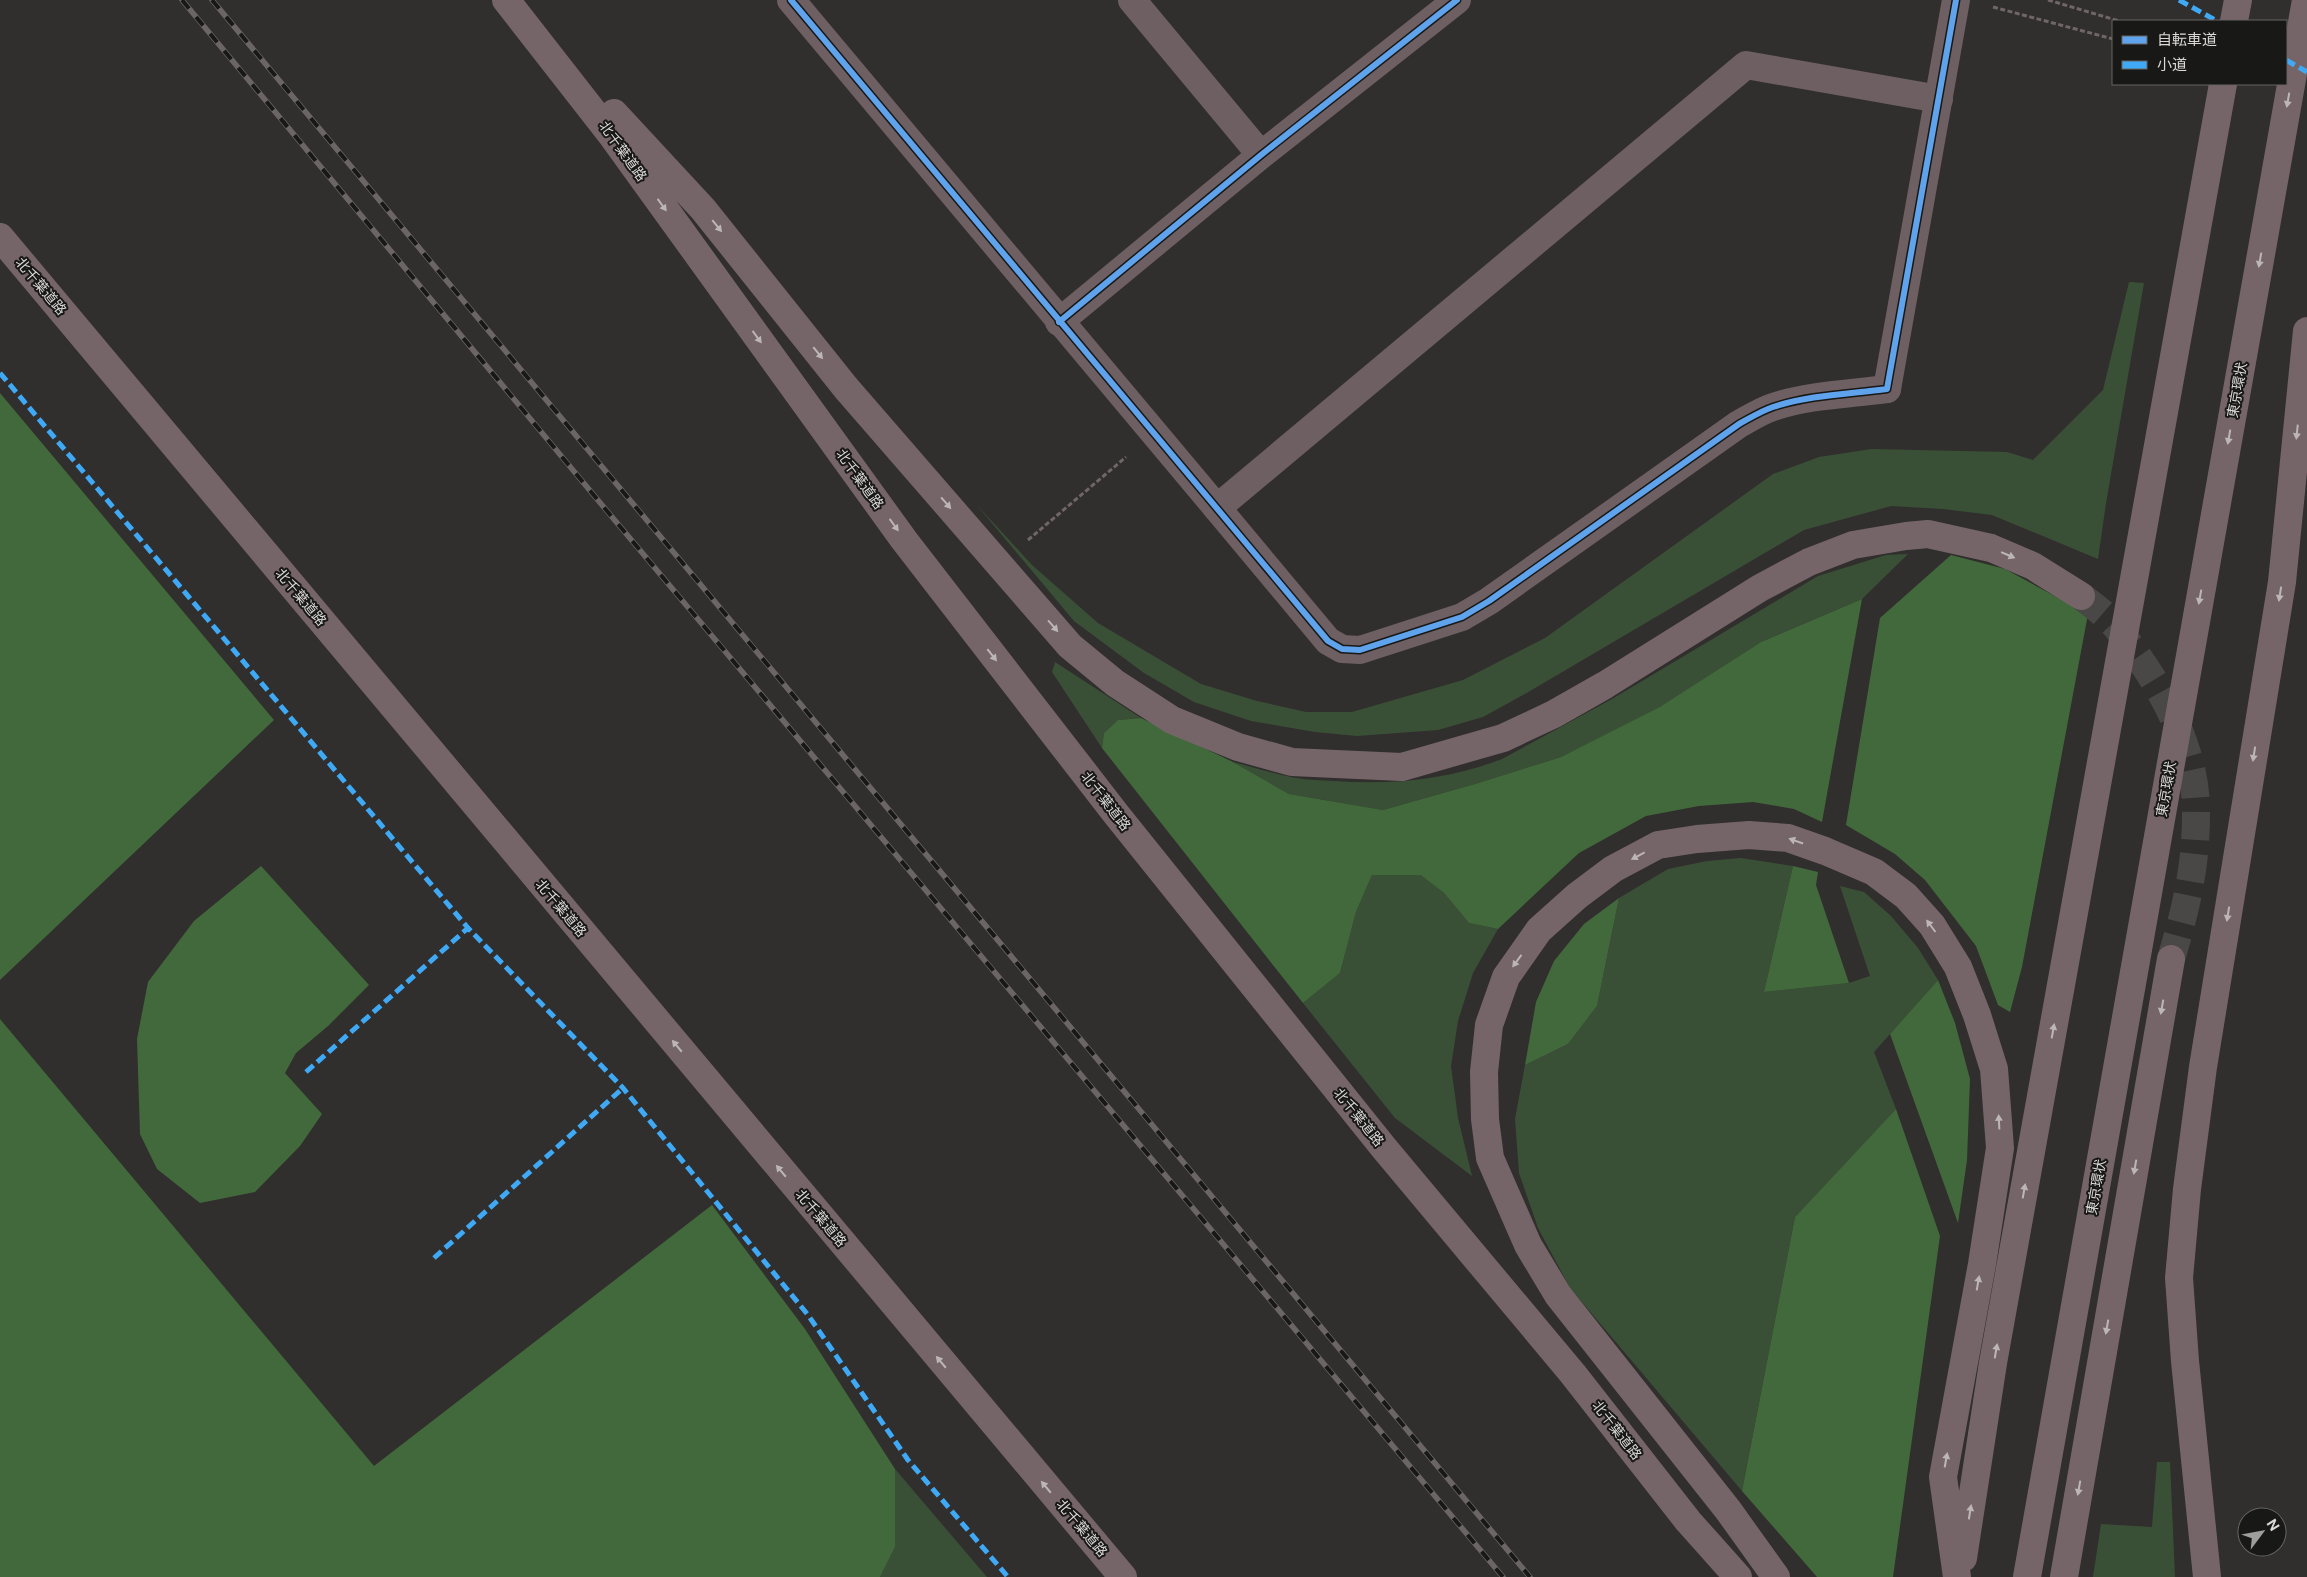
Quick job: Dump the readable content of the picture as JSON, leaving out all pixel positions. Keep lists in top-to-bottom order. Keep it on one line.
{"streets":{"highway":["北千葉道路","東京環状"]},"legend":["自転車道","小道"],"north":"top right"}
